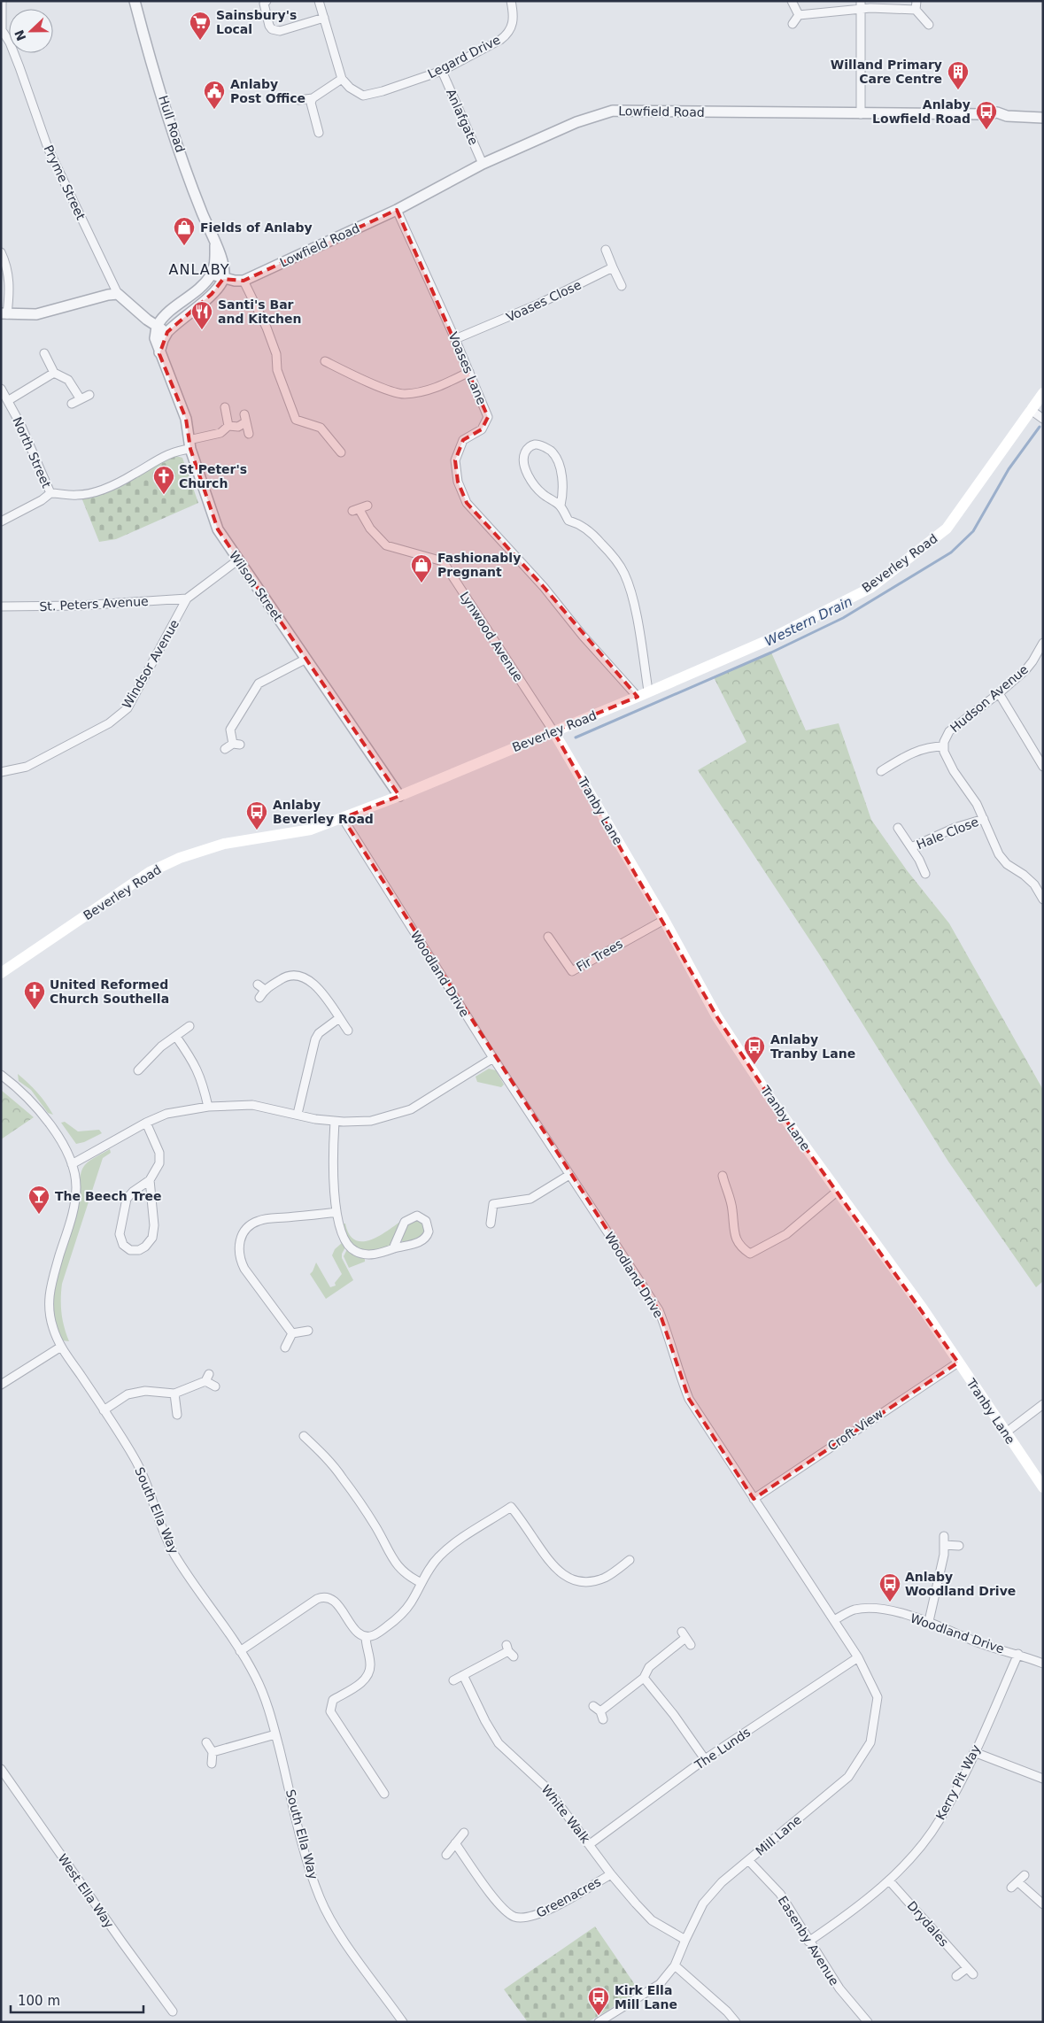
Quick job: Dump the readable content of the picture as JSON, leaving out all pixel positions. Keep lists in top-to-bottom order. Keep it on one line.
{"streets":{"main road":["Beverley Road","Tranby Lane"],"street":["Legard Drive","Lowfield Road","Anlafgate","Hull Road","Pryme Street","Voases Close","Voases Lane","North Street","Wilson Street","St. Peters Avenue","Lynwood Avenue","Windsor Avenue","Hudson Avenue","Hale Close","Fir Trees","Woodland Drive","Croft View","South Ella Way","The Lunds","Kerry Pit Way","White Walk","Mill Lane","West Ella Way","Greenacres","Drydales","Easenby Avenue"]},"crossings":[["Legard Drive","Anlafgate"],["Lowfield Road","Anlafgate"],["Lowfield Road","Voases Lane"],["Voases Close","Voases Lane"],["Voases Lane","Beverley Road"],["Beverley Road","Wilson Street"],["Beverley Road","Lynwood Avenue"],["Beverley Road","Tranby Lane"],["Beverley Road","Woodland Drive"],["Wilson Street","Windsor Avenue"],["St. Peters Avenue","Windsor Avenue"],["Lynwood Avenue","Tranby Lane"],["Hudson Avenue","Hale Close"],["Tranby Lane","Fir Trees"],["Tranby Lane","Croft View"],["Woodland Drive","Croft View"],["Woodland Drive","Kerry Pit Way"],["Woodland Drive","Mill Lane"],["The Lunds","White Walk"],["The Lunds","Mill Lane"],["Kerry Pit Way","Drydales"],["Kerry Pit Way","Easenby Avenue"],["White Walk","Mill Lane"],["White Walk","Greenacres"],["Mill Lane","Easenby Avenue"]],"districts":["ANLABY"],"water":["Western Drain"],"places":{"supermarket":["Sainsbury's Local"],"building":["Willand Primary Care Centre"],"public building":["Anlaby Post Office"],"bus stop":["Anlaby Lowfield Road","Anlaby Beverley Road","Anlaby Tranby Lane","Anlaby Woodland Drive","Kirk Ella Mill Lane"],"shop":["Fields of Anlaby","Fashionably Pregnant"],"restaurant":["Santi's Bar and Kitchen"],"church":["St Peter's Church","United Reformed Church Southella"],"bar":["The Beech Tree"]},"scale_bar":"100 m","north":"left"}
